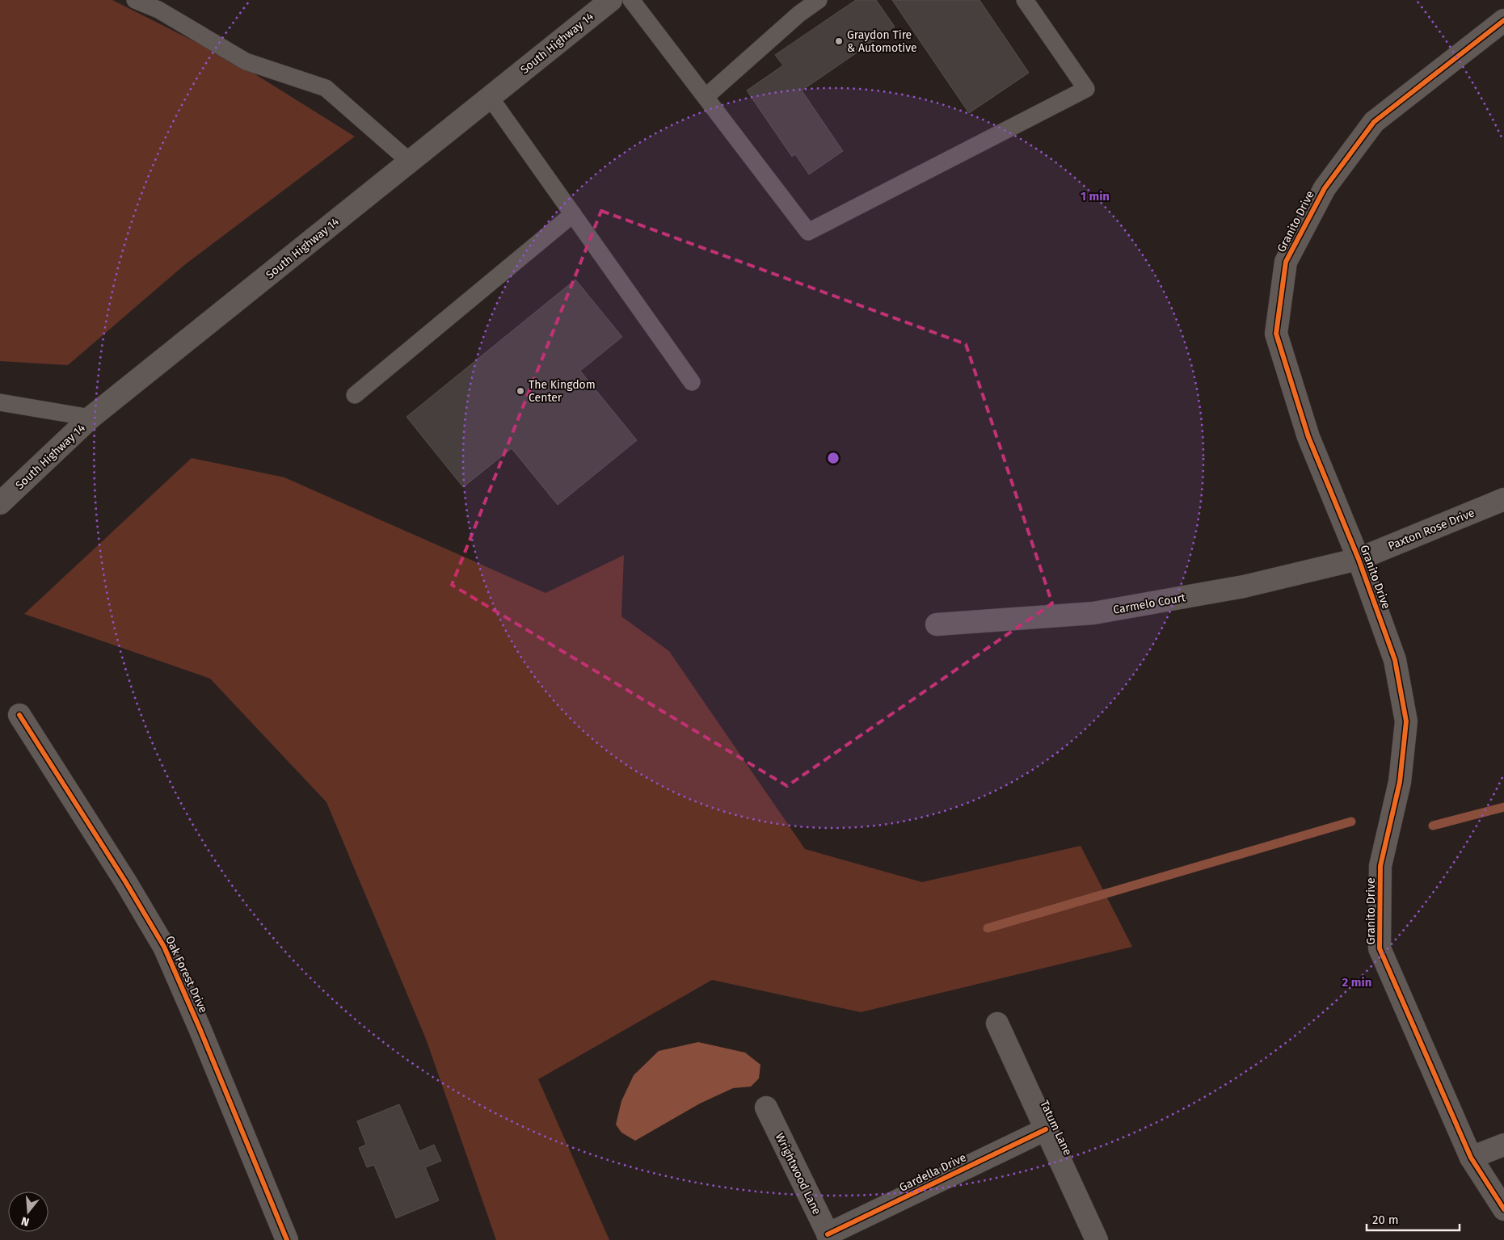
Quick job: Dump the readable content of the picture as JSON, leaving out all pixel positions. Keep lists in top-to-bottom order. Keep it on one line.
{"streets":{"street":["South Highway 14","Granito Drive","Paxton Rose Drive","Carmelo Court","Oak Forest Drive","Tatum Lane","Gardella Drive","Wrightwood Lane"]},"crossings":[["Granito Drive","Paxton Rose Drive"],["Granito Drive","Carmelo Court"],["Paxton Rose Drive","Carmelo Court"],["Tatum Lane","Gardella Drive"],["Gardella Drive","Wrightwood Lane"]],"places":["Graydon Tire & Automotive","The Kingdom Center"],"scale_bar":"20 m","north":"bottom","rings":["1 min","2 min"]}
